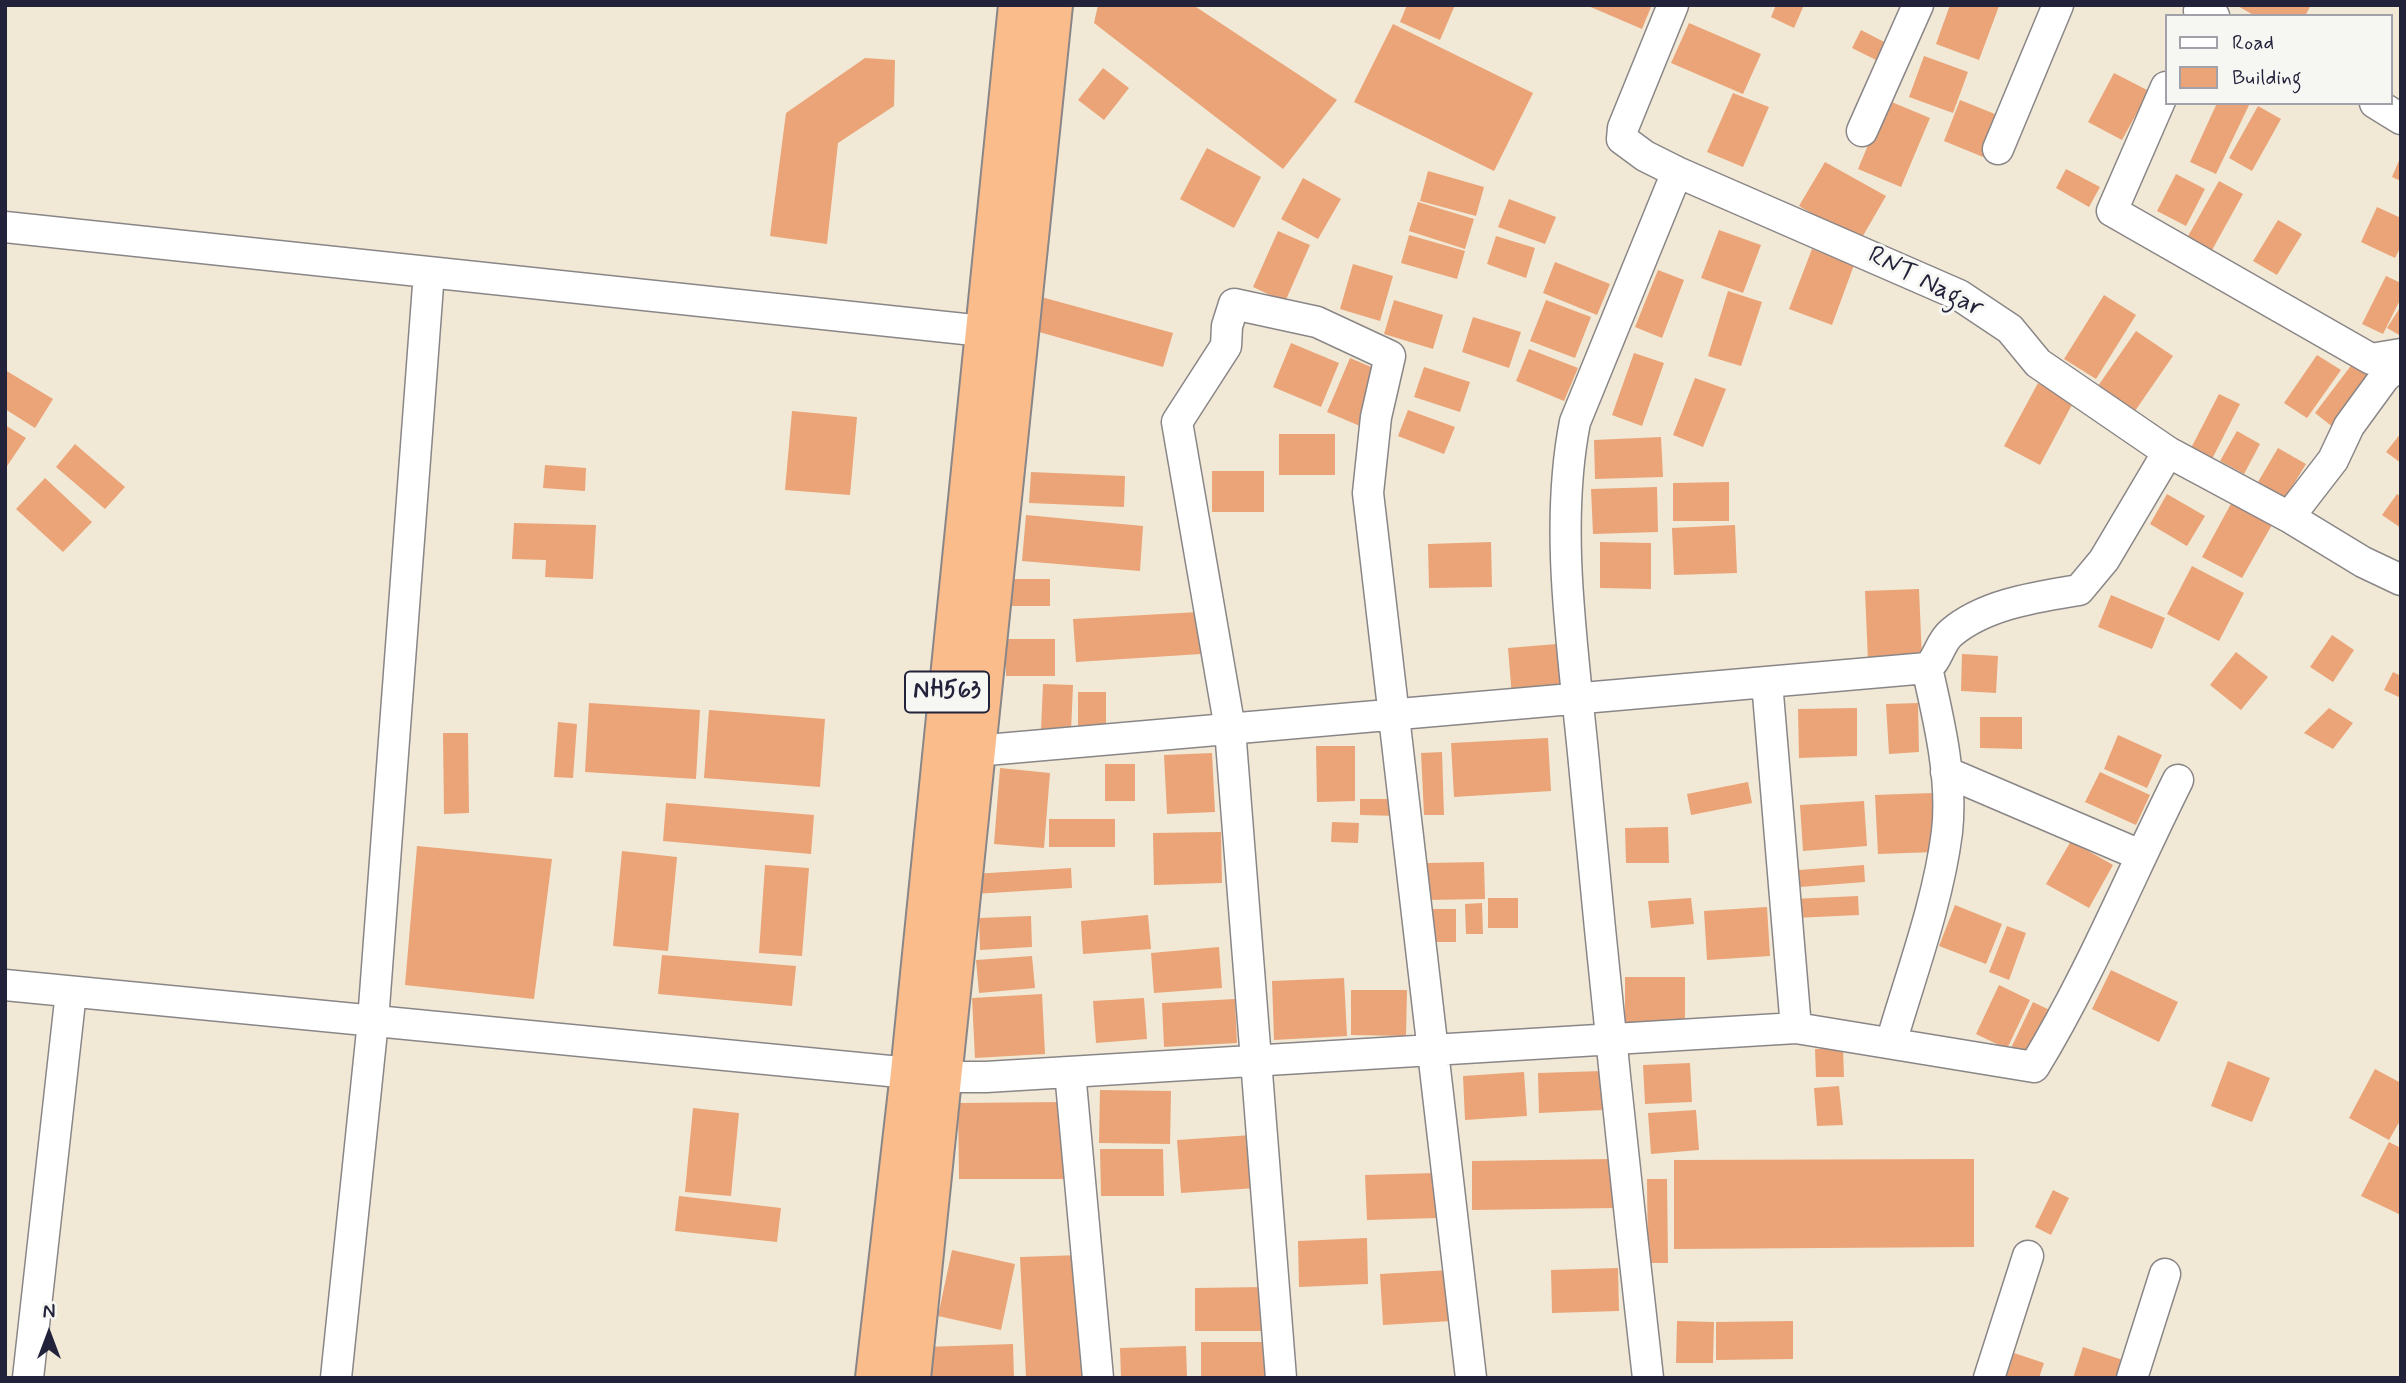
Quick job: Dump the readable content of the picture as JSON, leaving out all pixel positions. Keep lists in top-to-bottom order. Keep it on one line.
{"streets":{"highway":["NH563"],"street":["RNT Nagar"]},"legend":["Road","Building"],"north":"top"}
